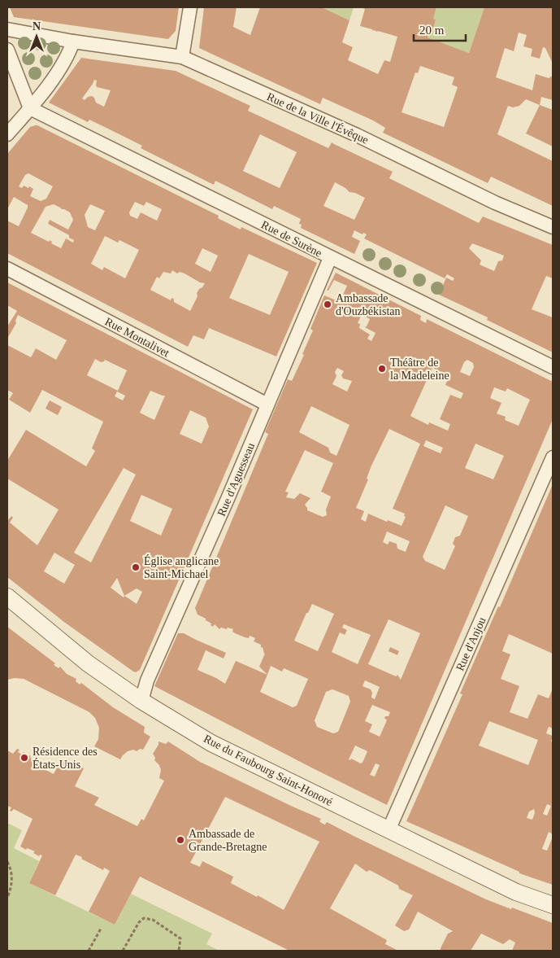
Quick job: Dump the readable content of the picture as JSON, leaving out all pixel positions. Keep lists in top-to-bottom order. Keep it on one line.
{"streets":{"street":["Rue de la Ville l'Évêque","Rue de Surène","Rue Montalivet","Rue d'Aguesseau","Rue d'Anjou","Rue du Faubourg Saint-Honoré"]},"crossings":[["Rue de Surène","Rue d'Aguesseau"],["Rue Montalivet","Rue d'Aguesseau"],["Rue d'Aguesseau","Rue du Faubourg Saint-Honoré"],["Rue d'Anjou","Rue du Faubourg Saint-Honoré"]],"places":["Ambassade d'Ouzbékistan","Théâtre de la Madeleine","Église anglicane Saint-Michael","Résidence des États-Unis","Ambassade de Grande-Bretagne"],"scale_bar":"20 m","north":"top"}
